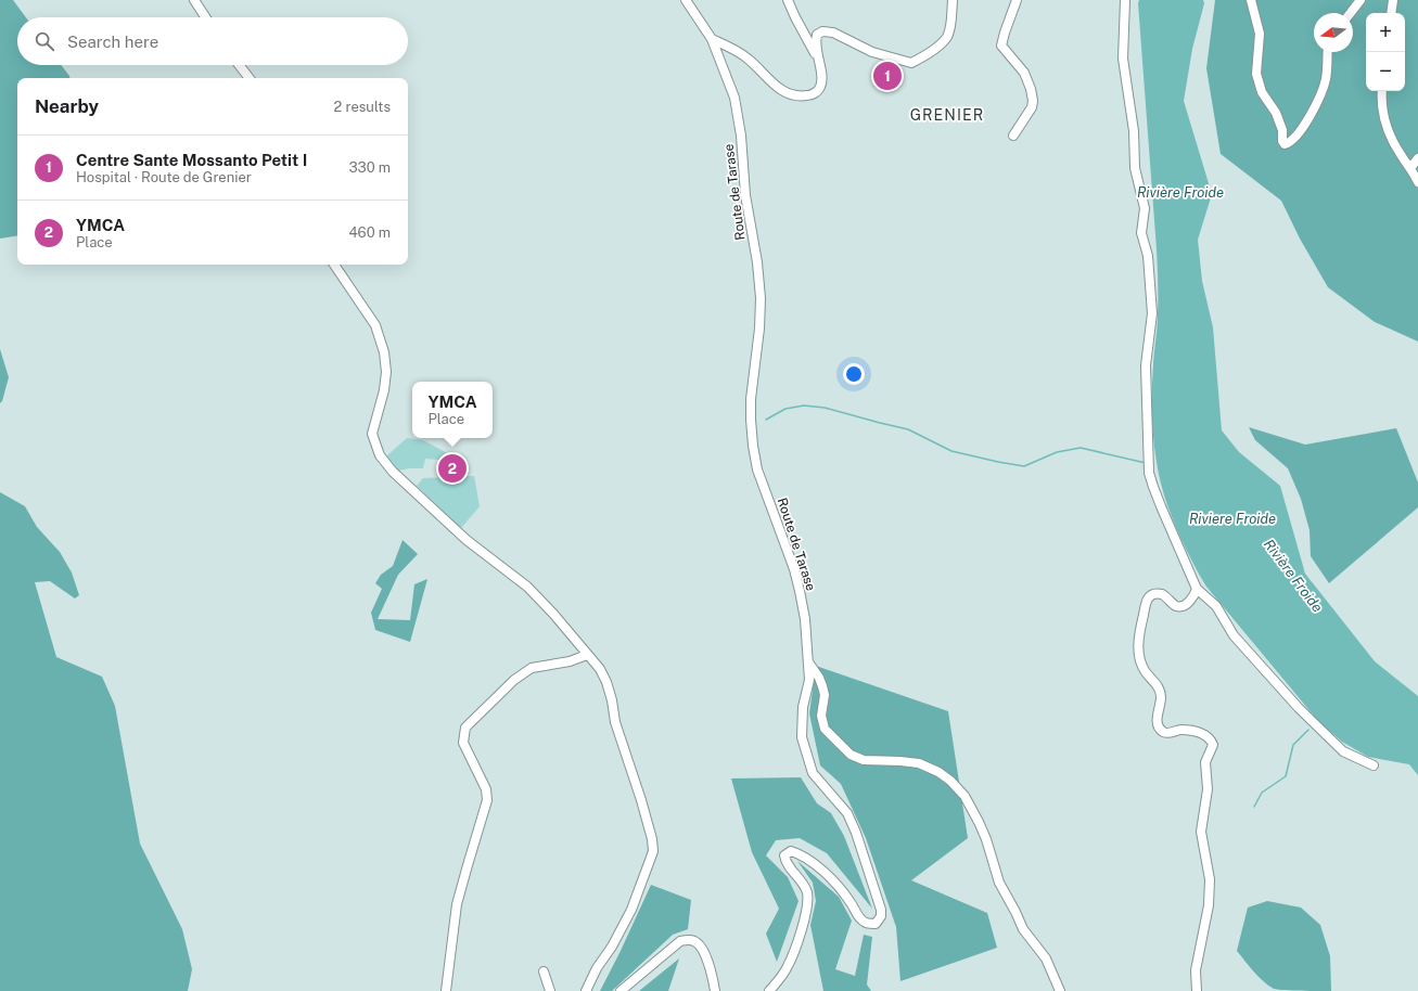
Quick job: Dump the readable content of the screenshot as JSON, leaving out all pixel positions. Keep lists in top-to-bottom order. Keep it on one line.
{"streets":{"street":["Route de Tarase"]},"districts":["GRENIER"],"water":["Rivière Froide","Riviere Froide"],"north":"left","page":{"map_buttons":["+","−"],"search":"Search here","pins":["1","2"],"heading":["Nearby","2 results"],"list":[{"mark":"1","name":"Centre Sante Mossanto Petit I","note":"Hospital · Route de Grenier","value":"330 m"},{"mark":"2","name":"YMCA","note":"Place","value":"460 m"}],"popup":["YMCA","Place"]}}
